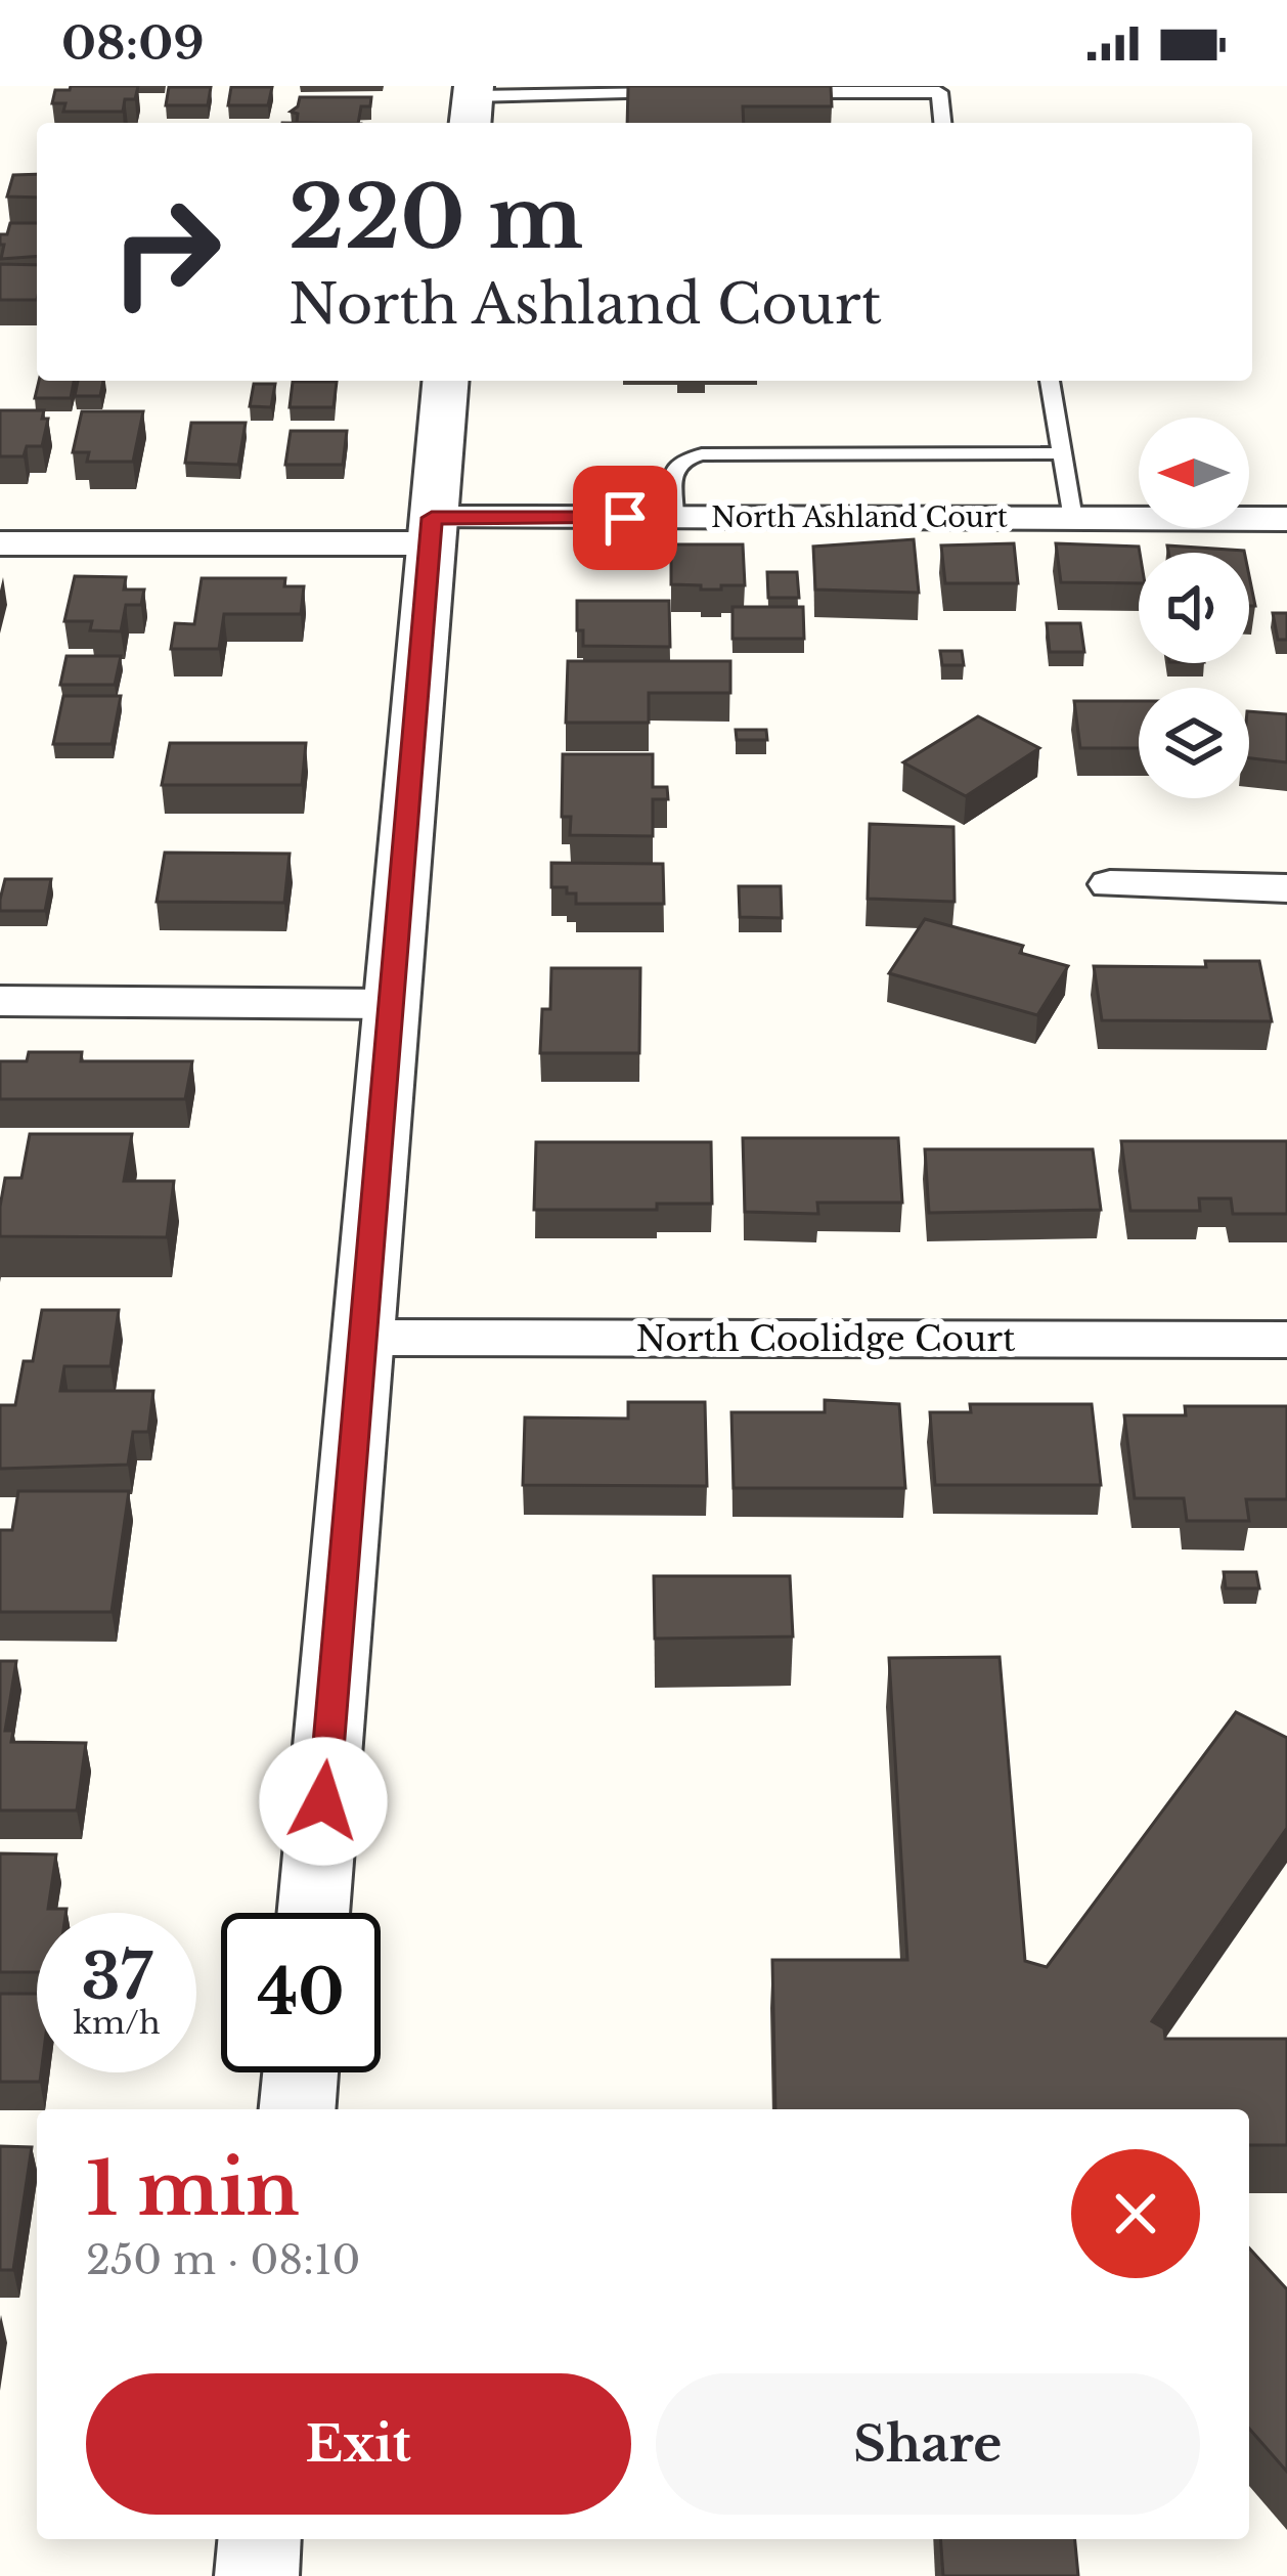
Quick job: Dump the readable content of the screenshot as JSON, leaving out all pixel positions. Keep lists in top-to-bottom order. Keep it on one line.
{"streets":{"street":["North Ashland Court","North Coolidge Court"]},"north":"left","page":{"status":"08:09","turn":["220 m","North Ashland Court"],"speed":"37 km/h","limit":"40","heading":["1 min","250 m · 08:10"],"buttons":["Exit","Share"]}}
